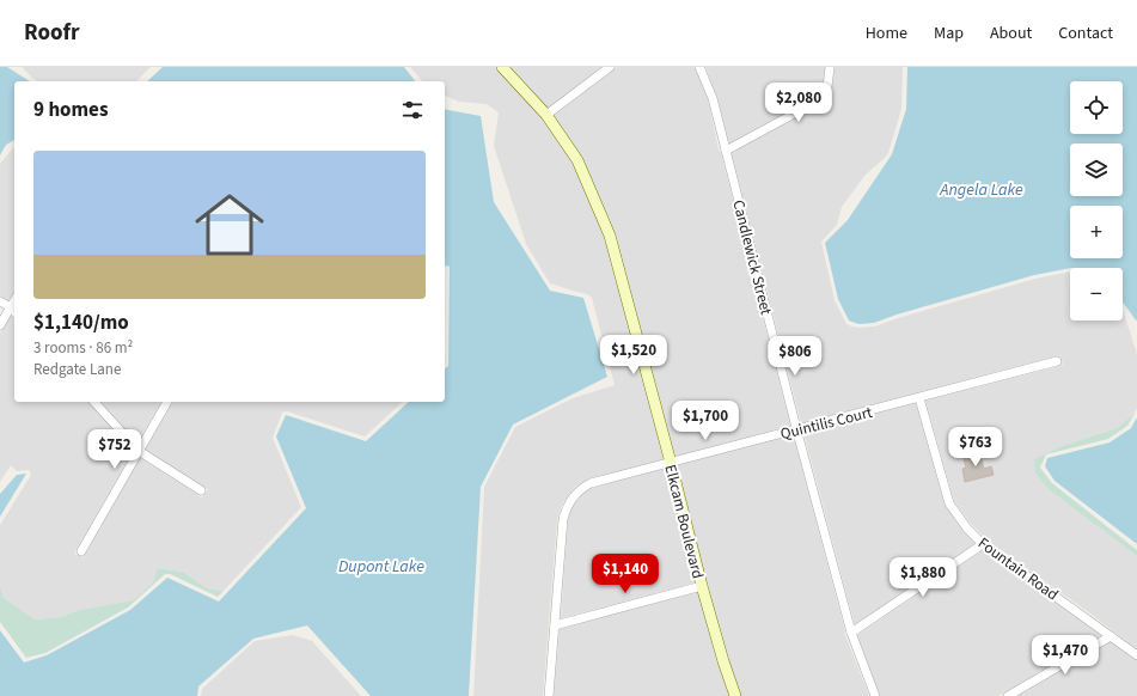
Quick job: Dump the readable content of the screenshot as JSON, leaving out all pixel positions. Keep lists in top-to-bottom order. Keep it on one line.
{"streets":{"street":["Candlewick Street","Quintilis Court","Elkcam Boulevard","Fountain Road"]},"crossings":[["Candlewick Street","Quintilis Court"],["Quintilis Court","Elkcam Boulevard"],["Quintilis Court","Fountain Road"]],"water":["Angela Lake","Dupont Lake"],"page":{"header":"Roofr","nav":["Home","Map","About","Contact"],"map_buttons":["+","−"],"heading":"9 homes","price":["$2,080","$1,520","$806","$1,700","$763","$752","$1,140","$1,880","$1,470"],"list":[{"name":"$1,140/mo","note":"3 rooms · 86 m² · Redgate Lane"}]}}
